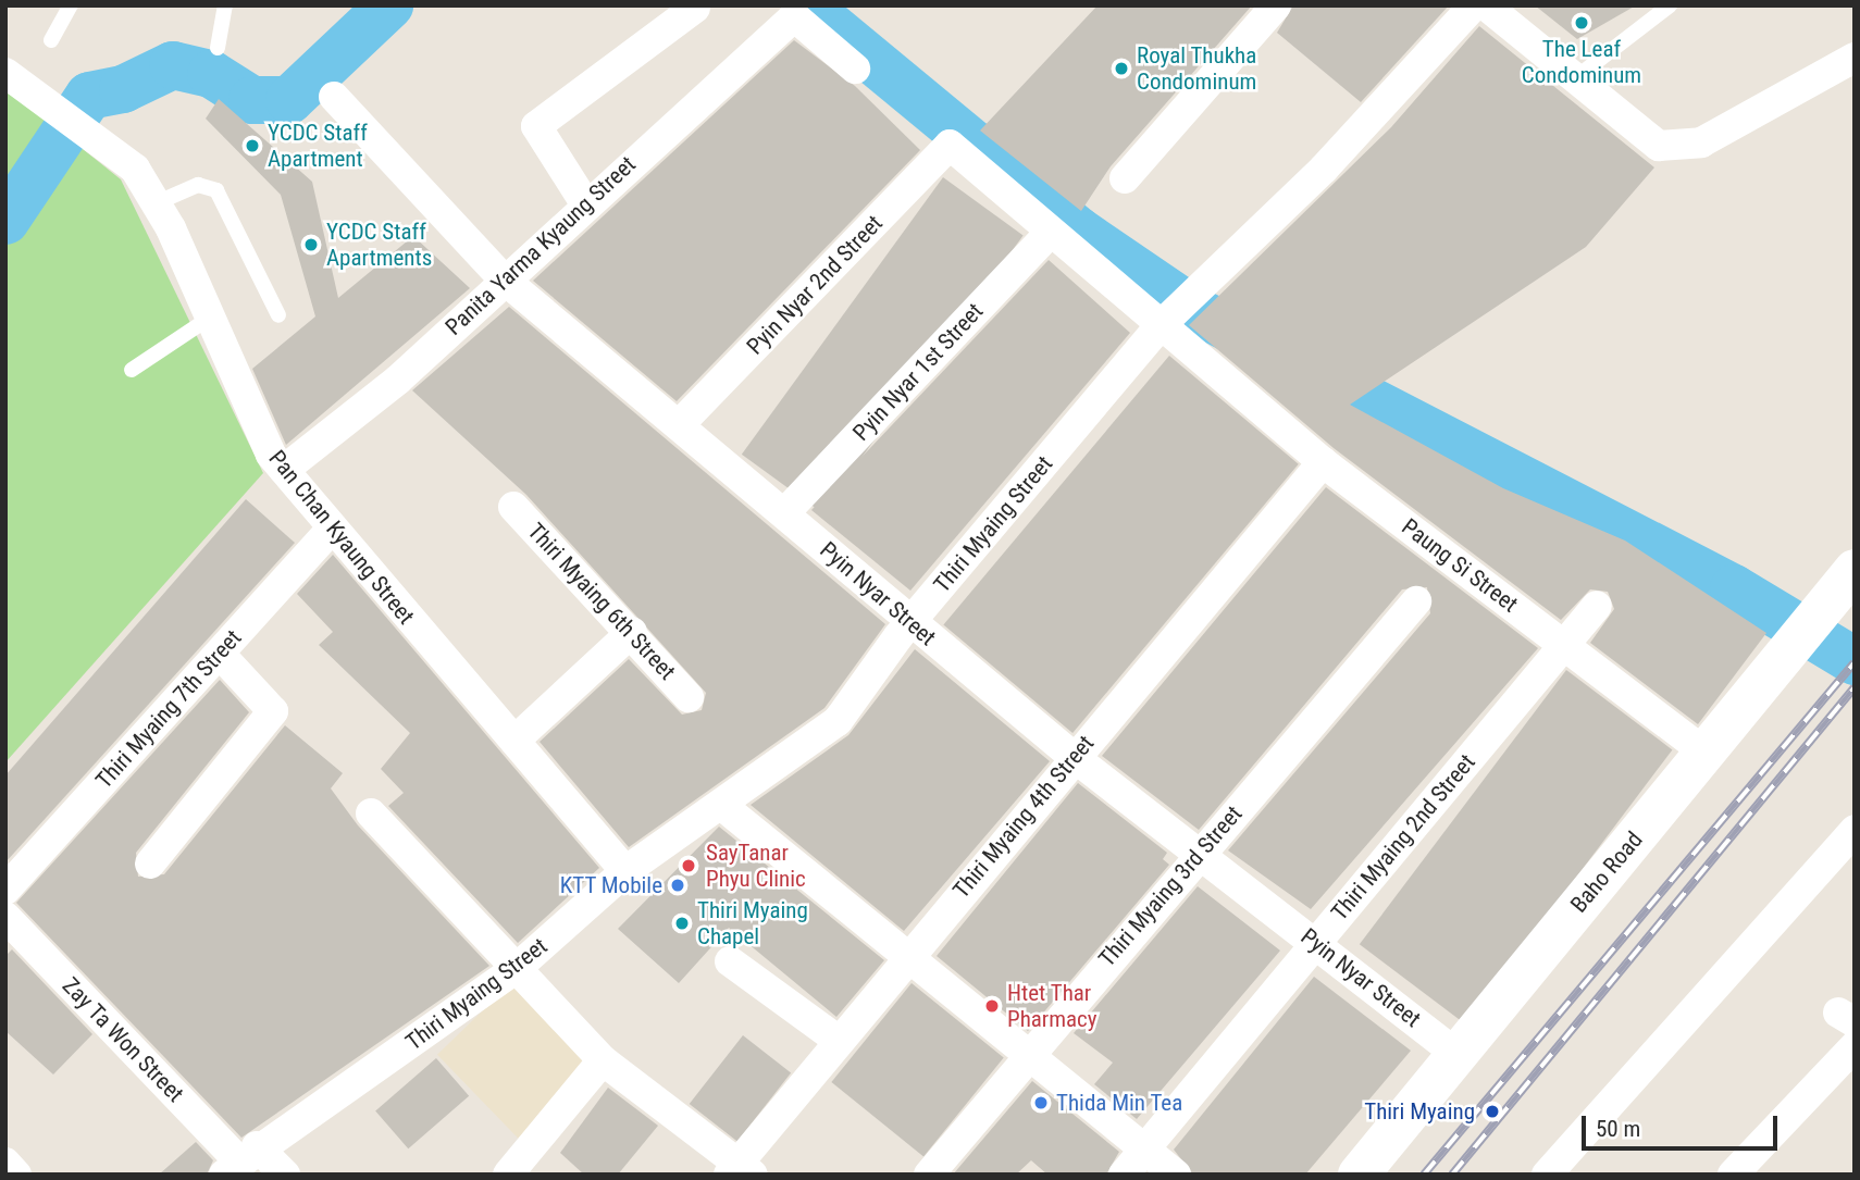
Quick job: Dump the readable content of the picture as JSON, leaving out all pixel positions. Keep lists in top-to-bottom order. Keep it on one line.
{"streets":{"main road":["Baho Road"],"street":["Panita Yarma Kyaung Street","Pyin Nyar 2nd Street","Pyin Nyar 1st Street","Thiri Myaing Street","Pan Chan Kyaung Street","Paung Si Street","Pyin Nyar Street","Thiri Myaing 6th Street","Thiri Myaing 7th Street","Thiri Myaing 4th Street","Thiri Myaing 2nd Street","Thiri Myaing 3rd Street","Zay Ta Won Street"]},"crossings":[["Panita Yarma Kyaung Street","Pan Chan Kyaung Street"],["Panita Yarma Kyaung Street","Pyin Nyar Street"],["Pyin Nyar 2nd Street","Pyin Nyar 1st Street"],["Pyin Nyar 2nd Street","Pyin Nyar Street"],["Pyin Nyar 1st Street","Pyin Nyar Street"],["Thiri Myaing Street","Pan Chan Kyaung Street"],["Thiri Myaing Street","Paung Si Street"],["Thiri Myaing Street","Pyin Nyar Street"],["Thiri Myaing Street","Zay Ta Won Street"],["Pan Chan Kyaung Street","Thiri Myaing 7th Street"],["Paung Si Street","Thiri Myaing 4th Street"],["Paung Si Street","Thiri Myaing 2nd Street"],["Paung Si Street","Baho Road"],["Pyin Nyar Street","Thiri Myaing 4th Street"],["Pyin Nyar Street","Thiri Myaing 2nd Street"],["Pyin Nyar Street","Baho Road"],["Pyin Nyar Street","Thiri Myaing 3rd Street"]],"places":["The Leaf Condominum","Royal Thukha Condominum","YCDC Staff Apartment","YCDC Staff Apartments","SayTanar Phyu Clinic","KTT Mobile","Thiri Myaing Chapel","Htet Thar Pharmacy","Thida Min Tea","Thiri Myaing"],"scale_bar":"50 m"}
